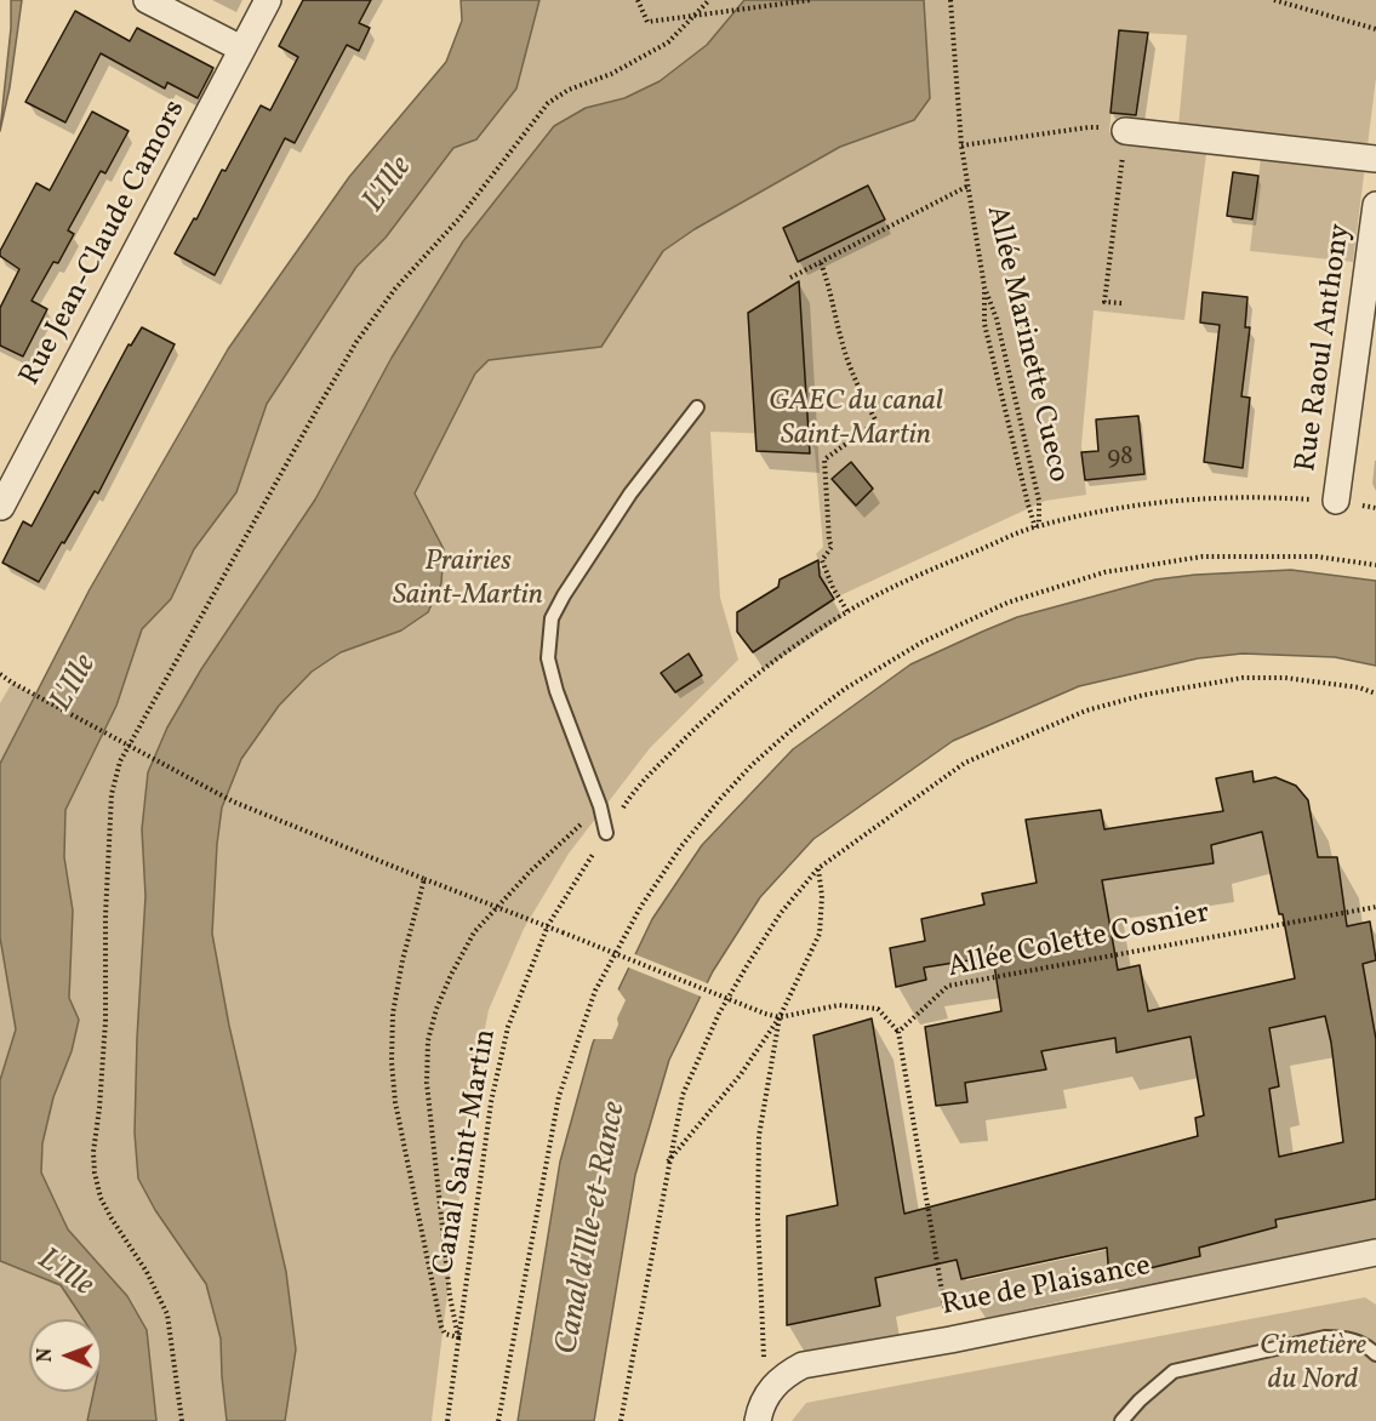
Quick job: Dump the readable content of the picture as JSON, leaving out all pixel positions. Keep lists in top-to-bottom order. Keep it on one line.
{"streets":{"street":["Rue Jean-Claude Camors","Rue Raoul Anthony","Rue de Plaisance"],"path":["Allée Marinette Cueco","Allée Colette Cosnier","Canal Saint-Martin"]},"crossings":[["Allée Marinette Cueco","Canal Saint-Martin"],["Rue Raoul Anthony","Canal Saint-Martin"]],"water":["L'Ille","Canal d'Ille-et-Rance"],"parks":["GAEC du canal Saint-Martin","Prairies Saint-Martin","Cimetière du Nord"],"house_numbers":["98"],"north":"left"}
